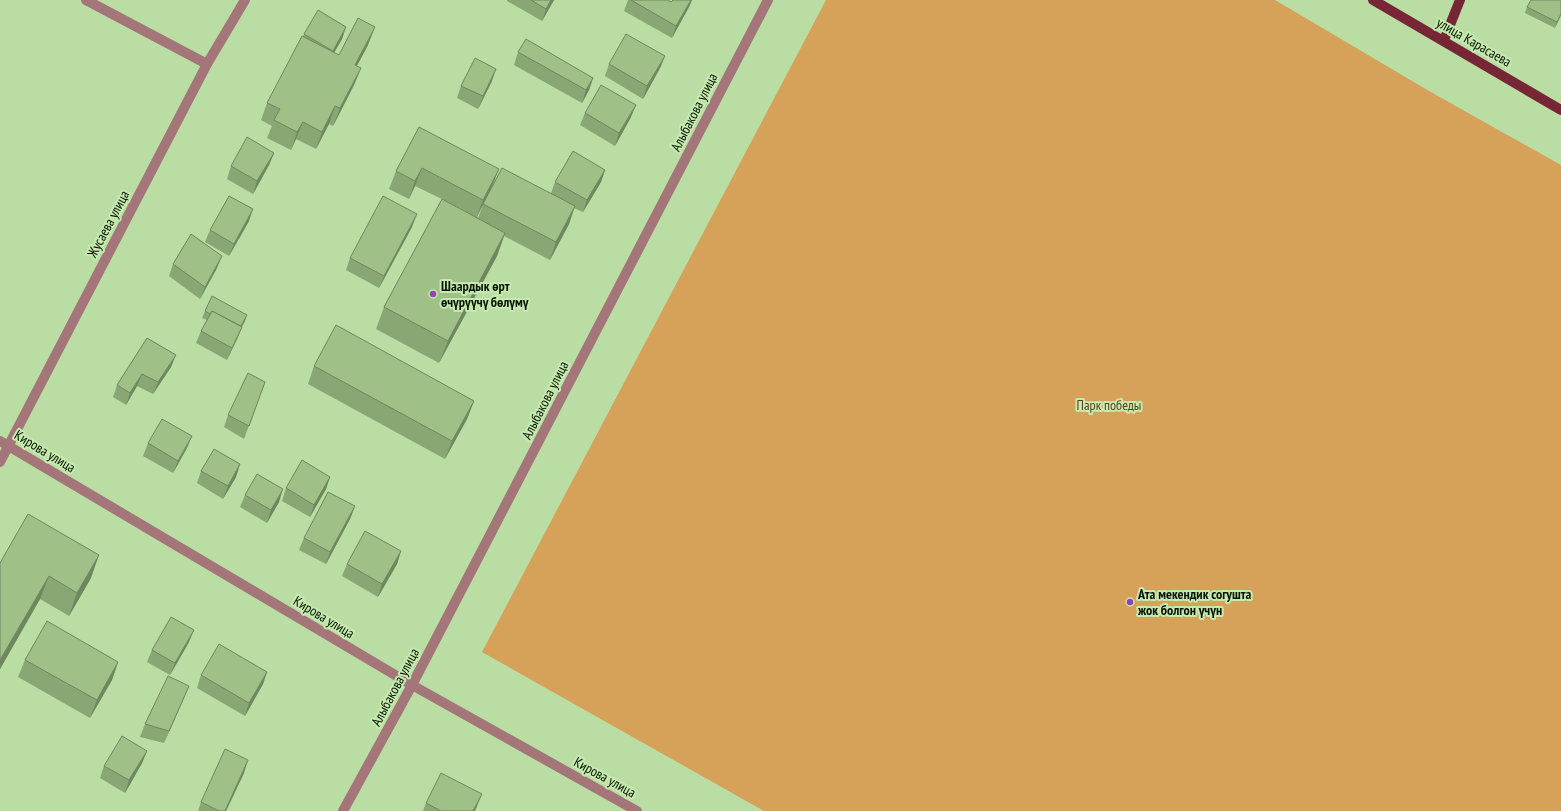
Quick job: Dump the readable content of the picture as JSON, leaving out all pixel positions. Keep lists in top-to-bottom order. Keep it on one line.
{"streets":{"main road":["улица Карасаева"],"street":["Алыбакова улица","Жусаева улица","Кирова улица"]},"crossings":[["Алыбакова улица","Кирова улица"],["Жусаева улица","Кирова улица"]],"parks":["Парк победы"],"places":["Шаардык өрт өчүрүүчү бөлүмү","Ата мекендик согушта жок болгон үчүн"]}
